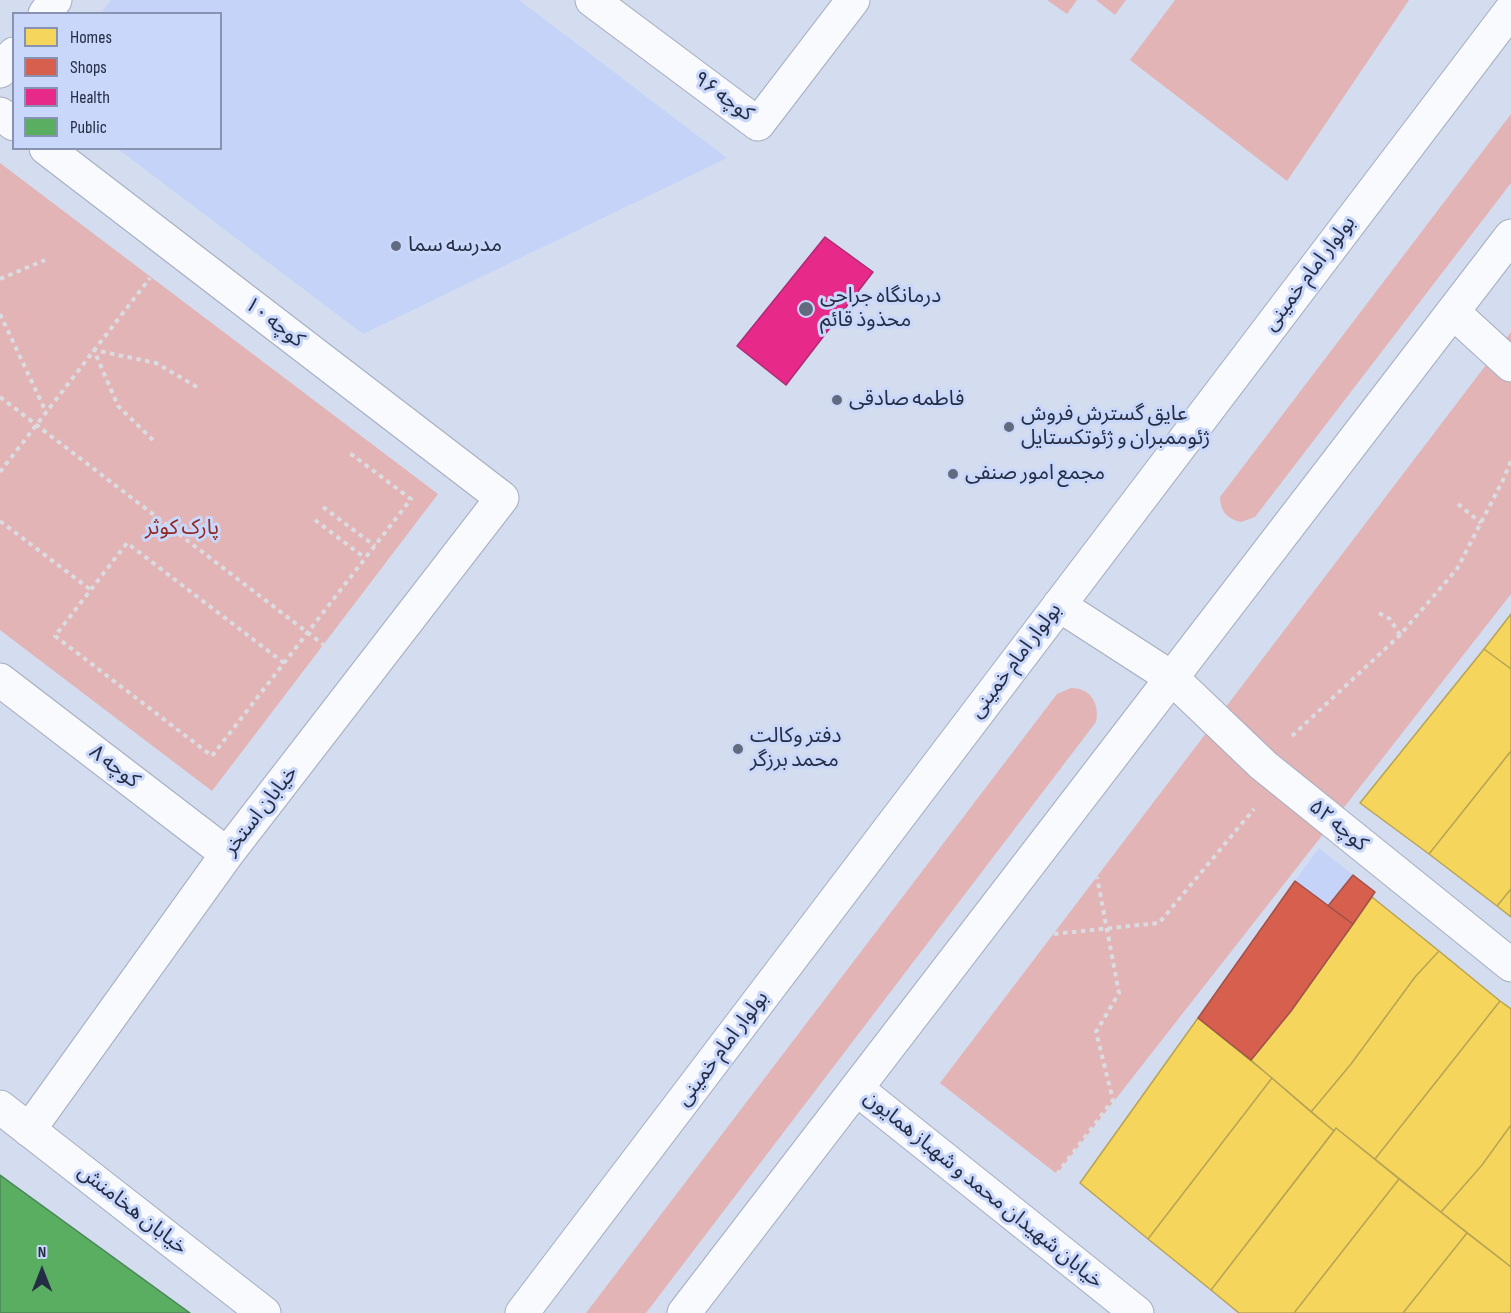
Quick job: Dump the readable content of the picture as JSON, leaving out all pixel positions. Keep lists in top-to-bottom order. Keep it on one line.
{"streets":{"street":["کوچه ۹۶","بولوار امام خمینی","کوچه ۱۰","کوچه ۸","خیابان استخر","کوچه ۵۲","خیابان شهیدان محمد و شهباز همایون","خیابان هخامنش"]},"crossings":[["بولوار امام خمینی","کوچه ۵۲"],["کوچه ۱۰","خیابان استخر"],["کوچه ۸","خیابان استخر"],["خیابان استخر","خیابان هخامنش"]],"parks":["پارک کوثر"],"places":["مدرسه سما","درمانگاه جراحی محذوذ قائم","فاطمه صادقی","عایق گسترش فروش ژئوممبران و ژئوتکستایل","مجمع امور صنفی","دفتر وکالت محمد برزگر"],"legend":["Homes","Shops","Health","Public"],"north":"top"}
